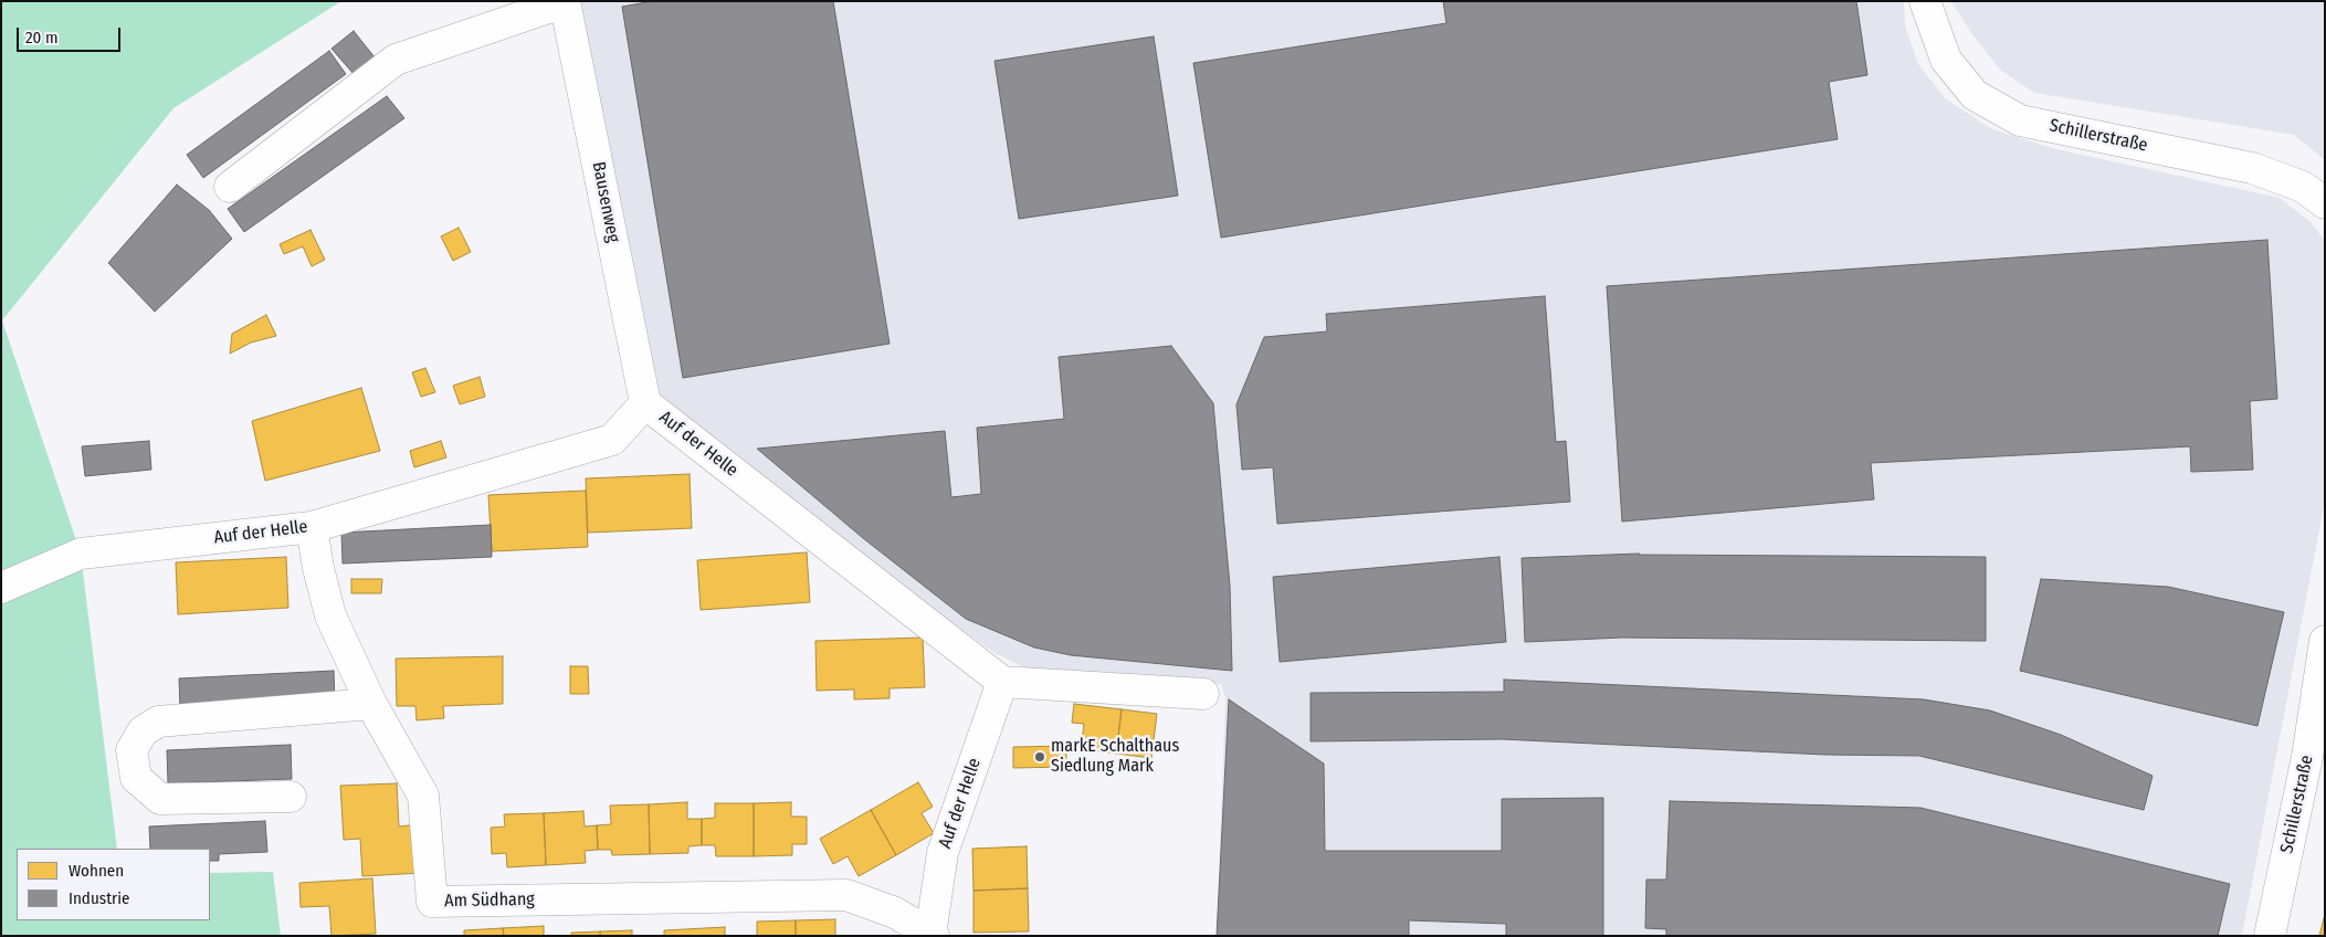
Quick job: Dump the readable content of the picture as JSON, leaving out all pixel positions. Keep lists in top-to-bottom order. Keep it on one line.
{"streets":{"street":["Schillerstraße","Bausenweg","Auf der Helle","Am Südhang"]},"crossings":[["Bausenweg","Auf der Helle"],["Auf der Helle","Am Südhang"]],"places":["markE Schalthaus Siedlung Mark"],"legend":["Wohnen","Industrie"],"scale_bar":"20 m"}
